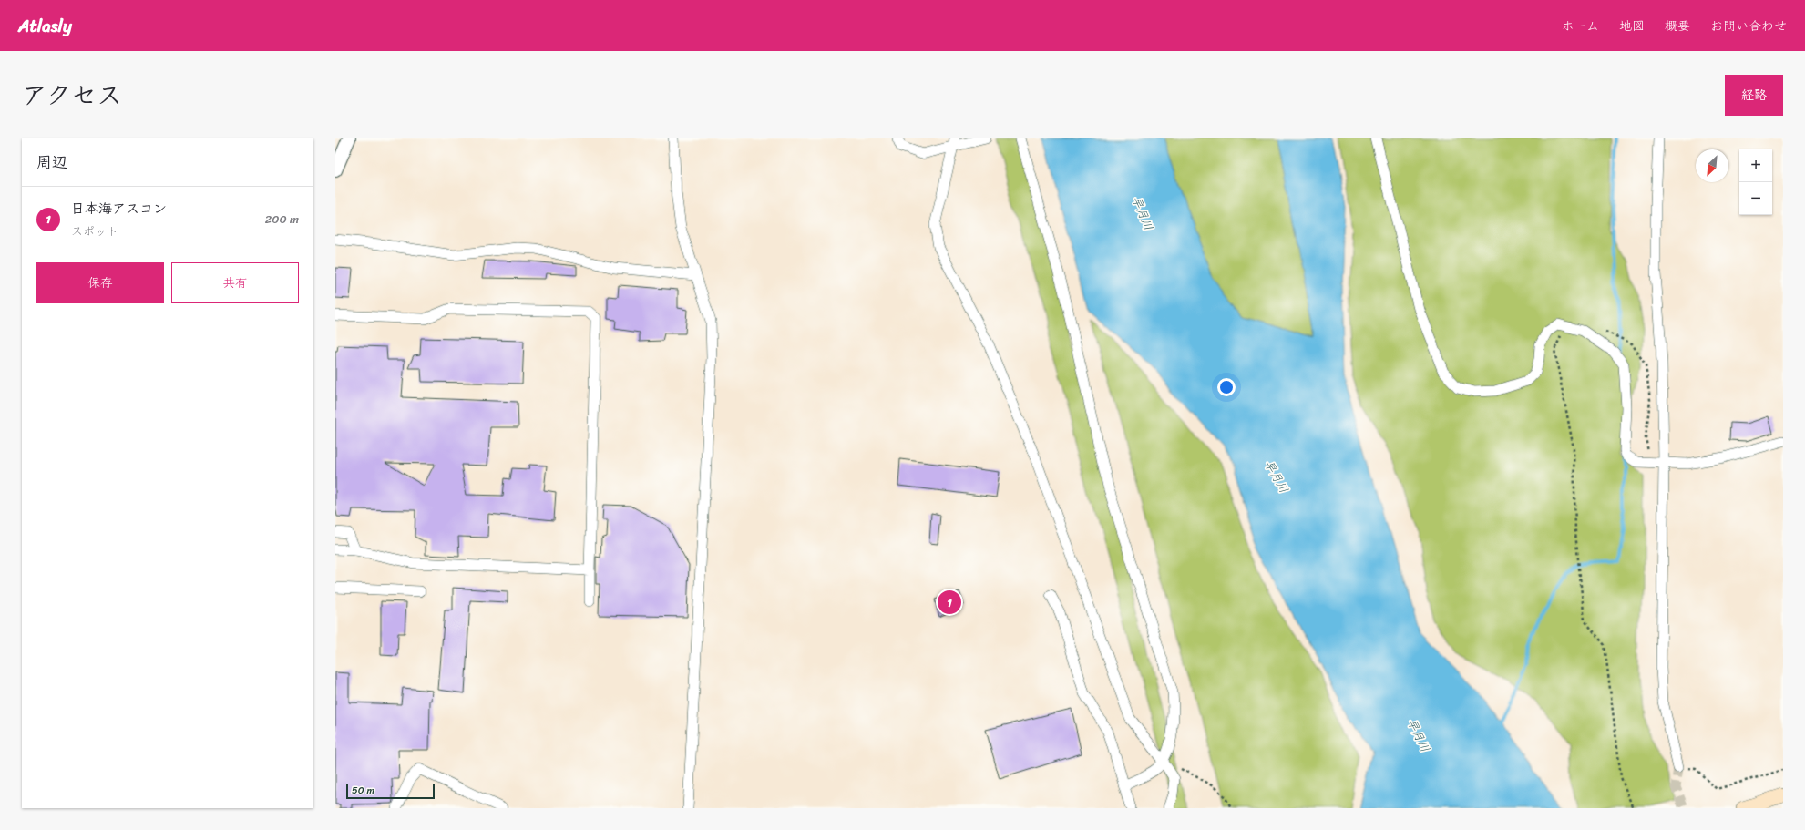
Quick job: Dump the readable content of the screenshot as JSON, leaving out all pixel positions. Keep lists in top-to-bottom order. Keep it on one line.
{"water":["早月川"],"scale_bar":"50 m","north":"bottom left","page":{"header":"Atlasly","nav":["ホーム","地図","概要","お問い合わせ"],"title":"アクセス","buttons":["経路",["保存","共有"]],"heading":"周辺","map_buttons":["+","−"],"list":[{"mark":"1","name":"日本海アスコン","note":"スポット","value":"200 m"}],"pins":"1","scale":"50 m"}}
